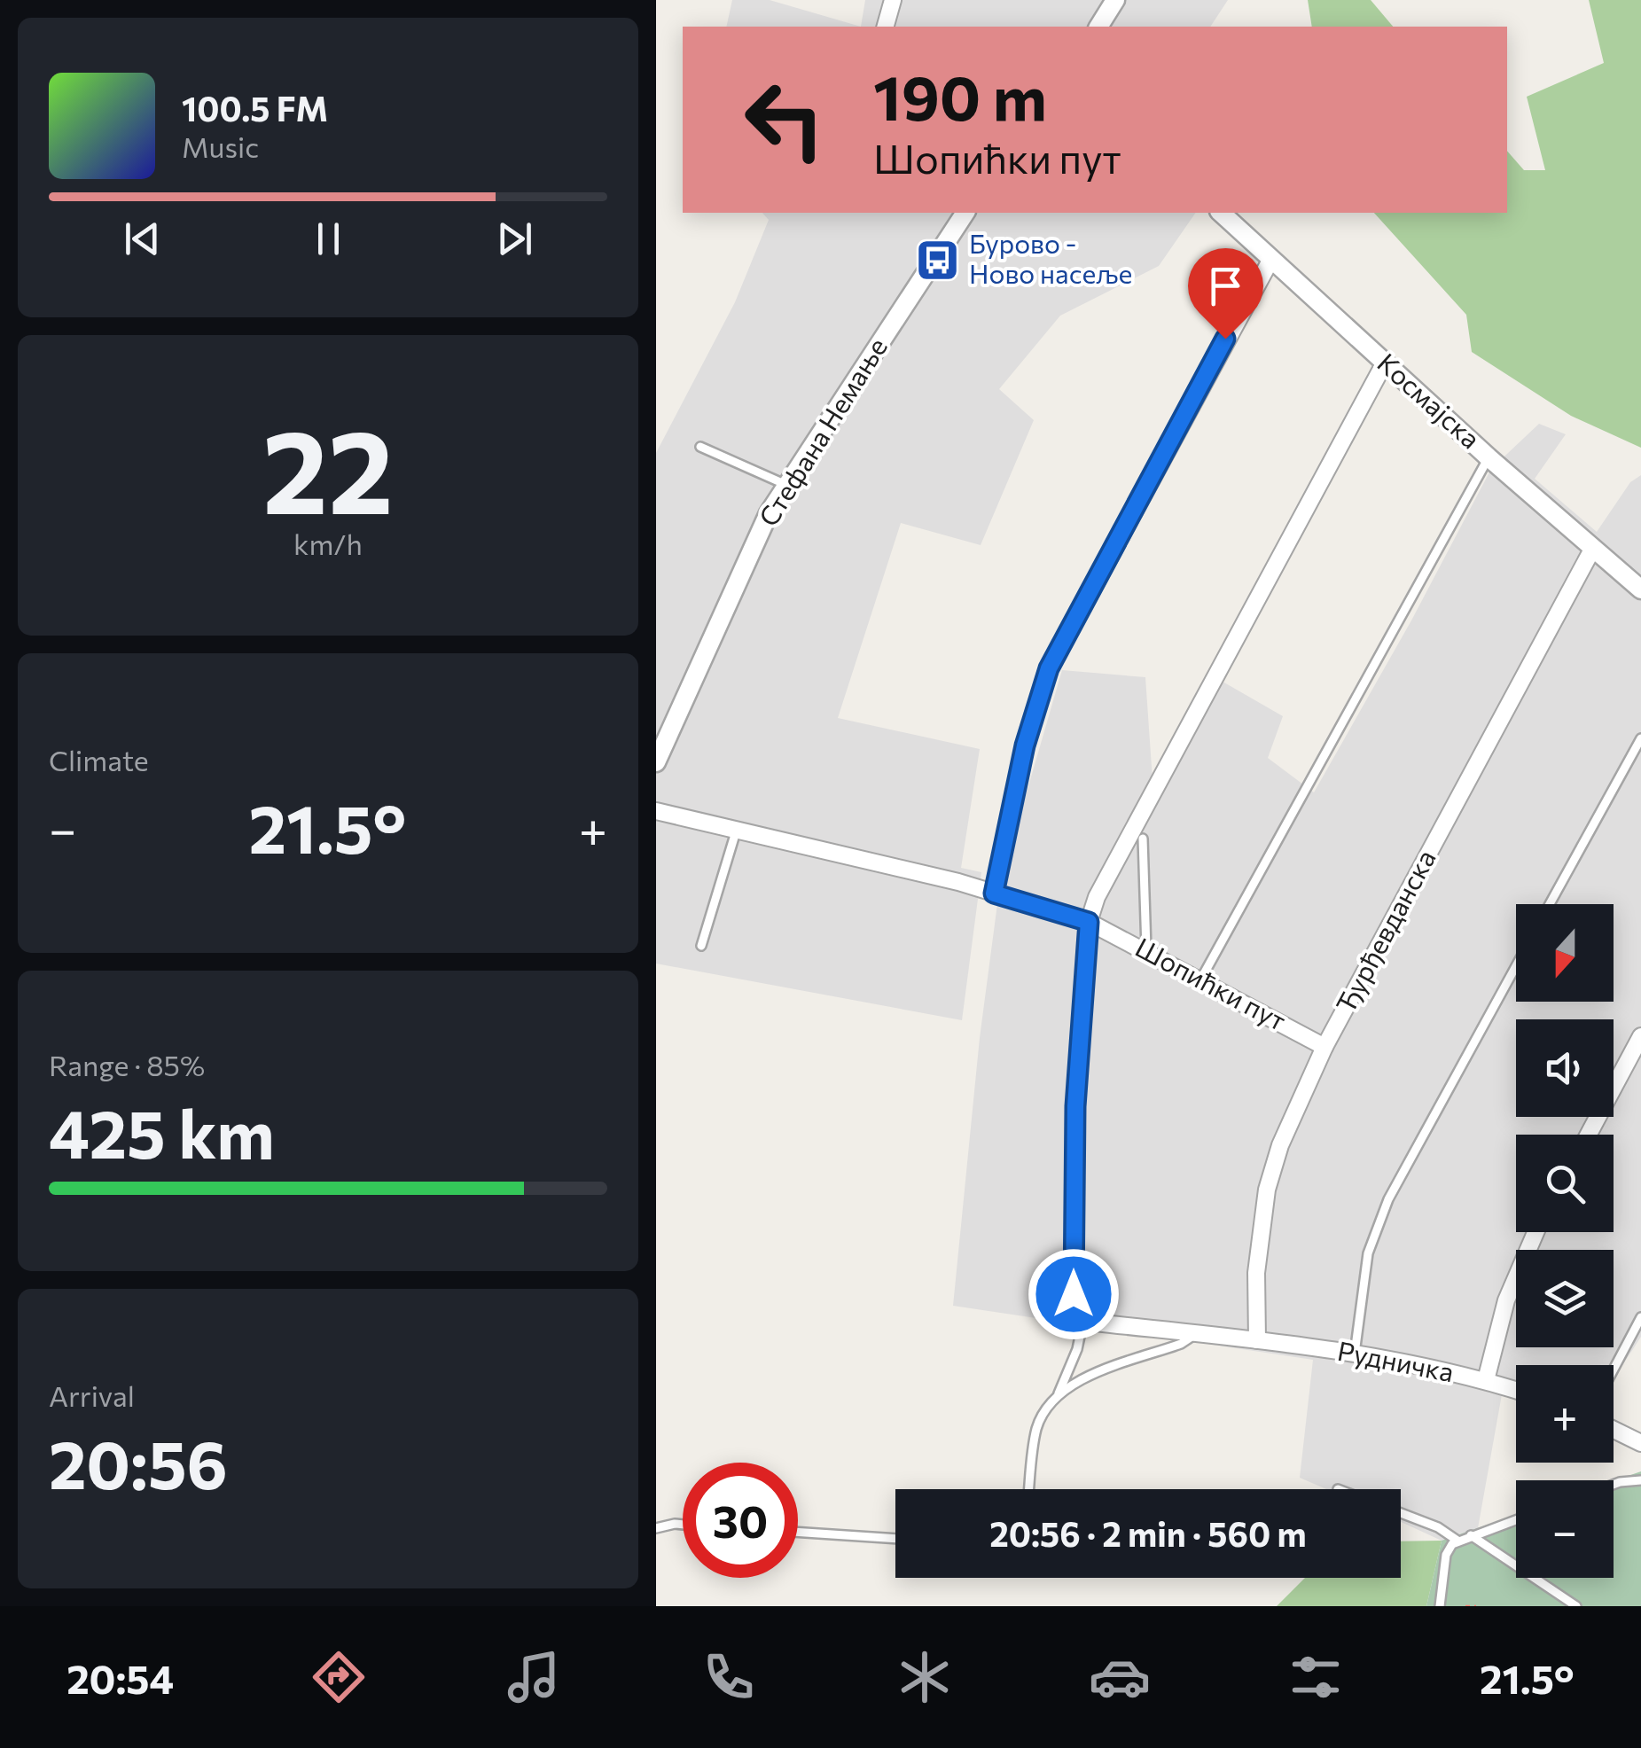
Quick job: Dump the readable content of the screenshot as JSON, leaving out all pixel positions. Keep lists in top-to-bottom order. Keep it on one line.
{"streets":{"street":["Космајска","Стефана Немање","Ђурђевданска","Шопићки пут","Рудничка"]},"crossings":[["Космајска","Ђурђевданска"],["Ђурђевданска","Шопићки пут"],["Ђурђевданска","Рудничка"]],"places":{"bus stop":["Бурово - Ново насеље"]},"north":"bottom","page":{"turn":["190 m","Шопићки пут"],"song":["100.5 FM","Music"],"tile":[["22","km/h"],"Climate",["Range · 85%","425 km"],["Arrival","20:56"]],"heat":["−","21.5°","+"],"map_buttons":["+","−"],"limit":"30","trip":"20:56 · 2 min · 560 m","tabs":["20:54","21.5°"]}}
